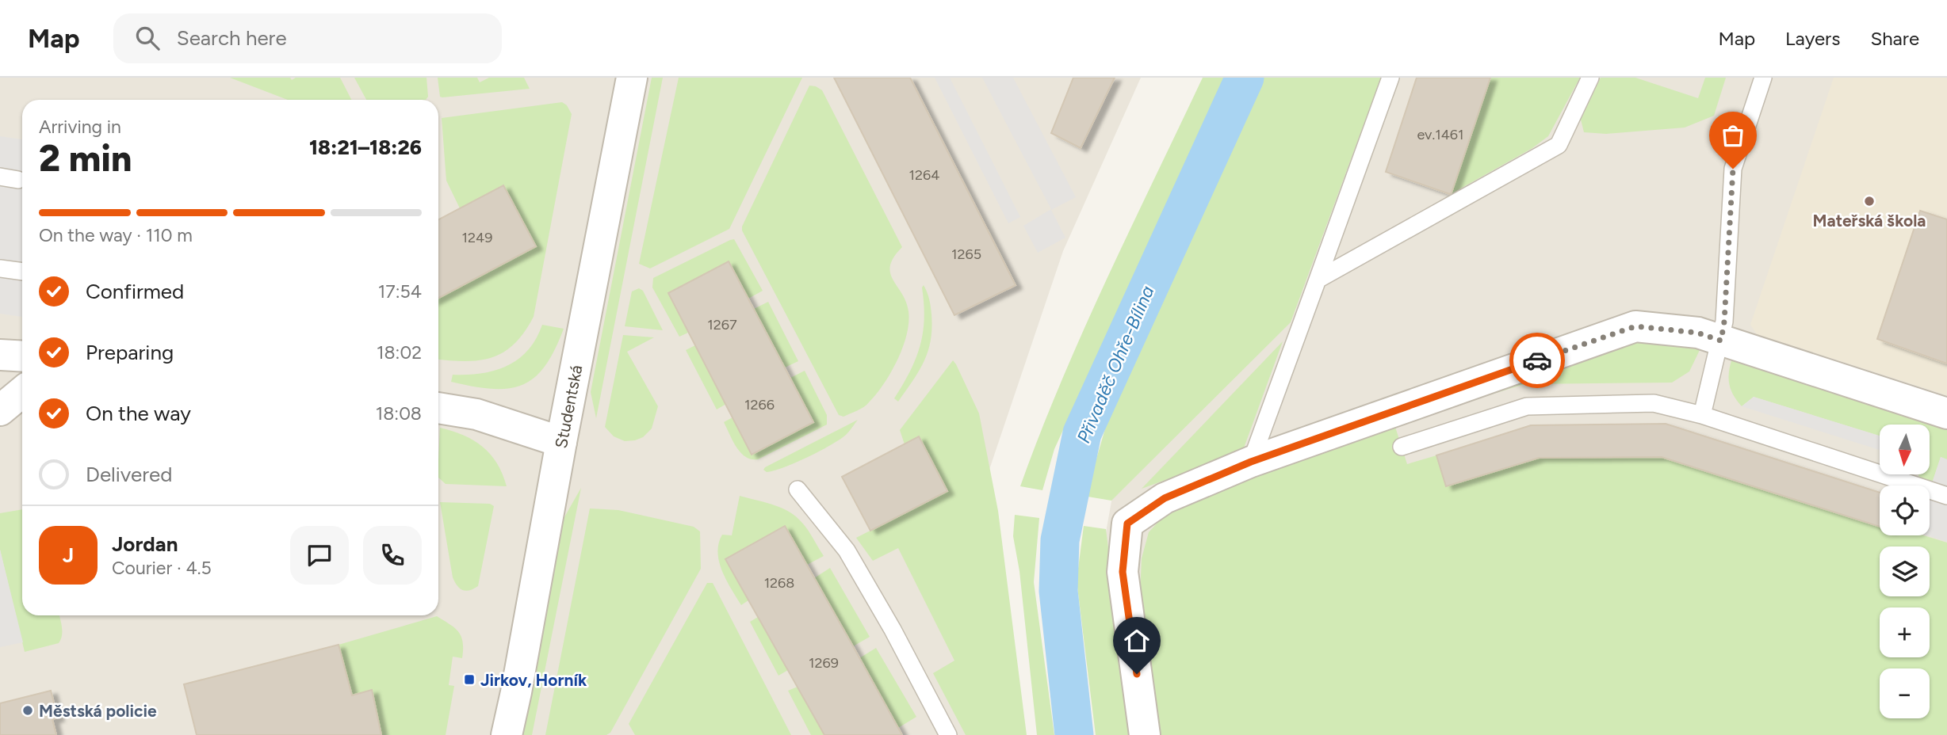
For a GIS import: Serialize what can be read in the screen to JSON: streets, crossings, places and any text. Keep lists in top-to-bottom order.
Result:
{
  "streets": {
    "street": ["Studentská"]
  },
  "water": ["Přivaděč Ohře-Bílina"],
  "places": {
    "other": ["Mateřská škola", "Městská policie"],
    "transit": ["Jirkov, Horník"]
  },
  "house_numbers": [
    "ev.1461",
    "1264",
    "1249",
    "1265",
    "1267",
    "1266",
    "1268",
    "1269"
  ],
  "north": "bottom",
  "page": {
    "header": "Map",
    "search": "Search here",
    "nav": ["Map", "Layers", "Share"],
    "heading": ["2 min", "Arriving in", "18:21–18:26"],
    "panel": ["Jordan", "Courier · 4.5"],
    "bar": "On the way · 110 m",
    "list": [
      ["Confirmed", "17:54"],
      ["Preparing", "18:02"],
      ["On the way", "18:08"],
      "Delivered"
    ],
    "map_buttons": ["+", "−"],
    "round": "J"
  }
}
